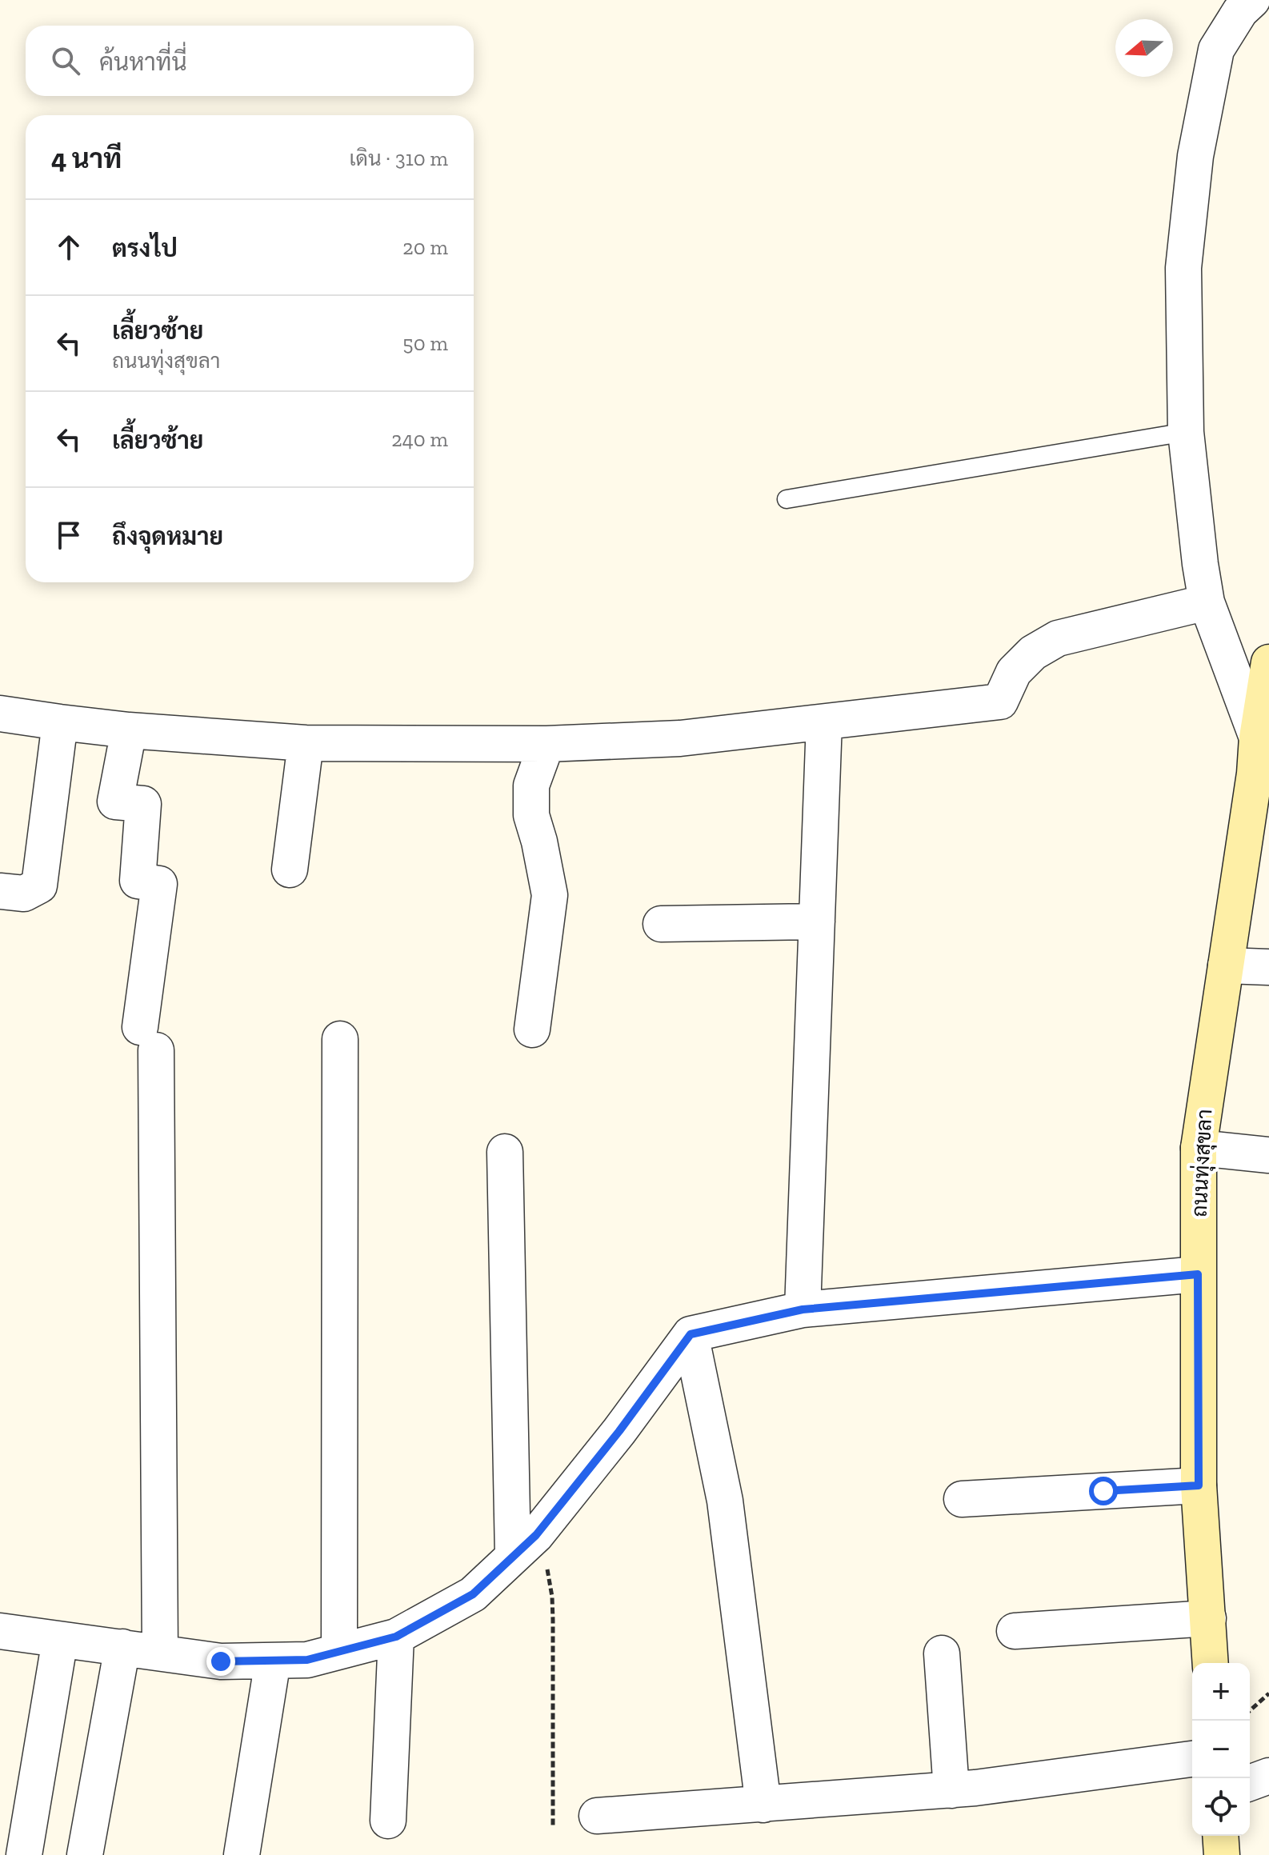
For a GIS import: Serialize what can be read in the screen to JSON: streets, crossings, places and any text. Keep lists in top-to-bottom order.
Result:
{
  "streets": {
    "street": ["ถนนทุ่งสุขลา"]
  },
  "north": "left",
  "page": {
    "search": "ค้นหาที่นี่",
    "heading": ["4 นาที", "เดิน · 310 m"],
    "list": [
      ["ตรงไป", "20 m"],
      ["เลี้ยวซ้าย", "ถนนทุ่งสุขลา", "50 m"],
      ["เลี้ยวซ้าย", "240 m"],
      "ถึงจุดหมาย"
    ],
    "map_buttons": ["+", "−"]
  }
}
